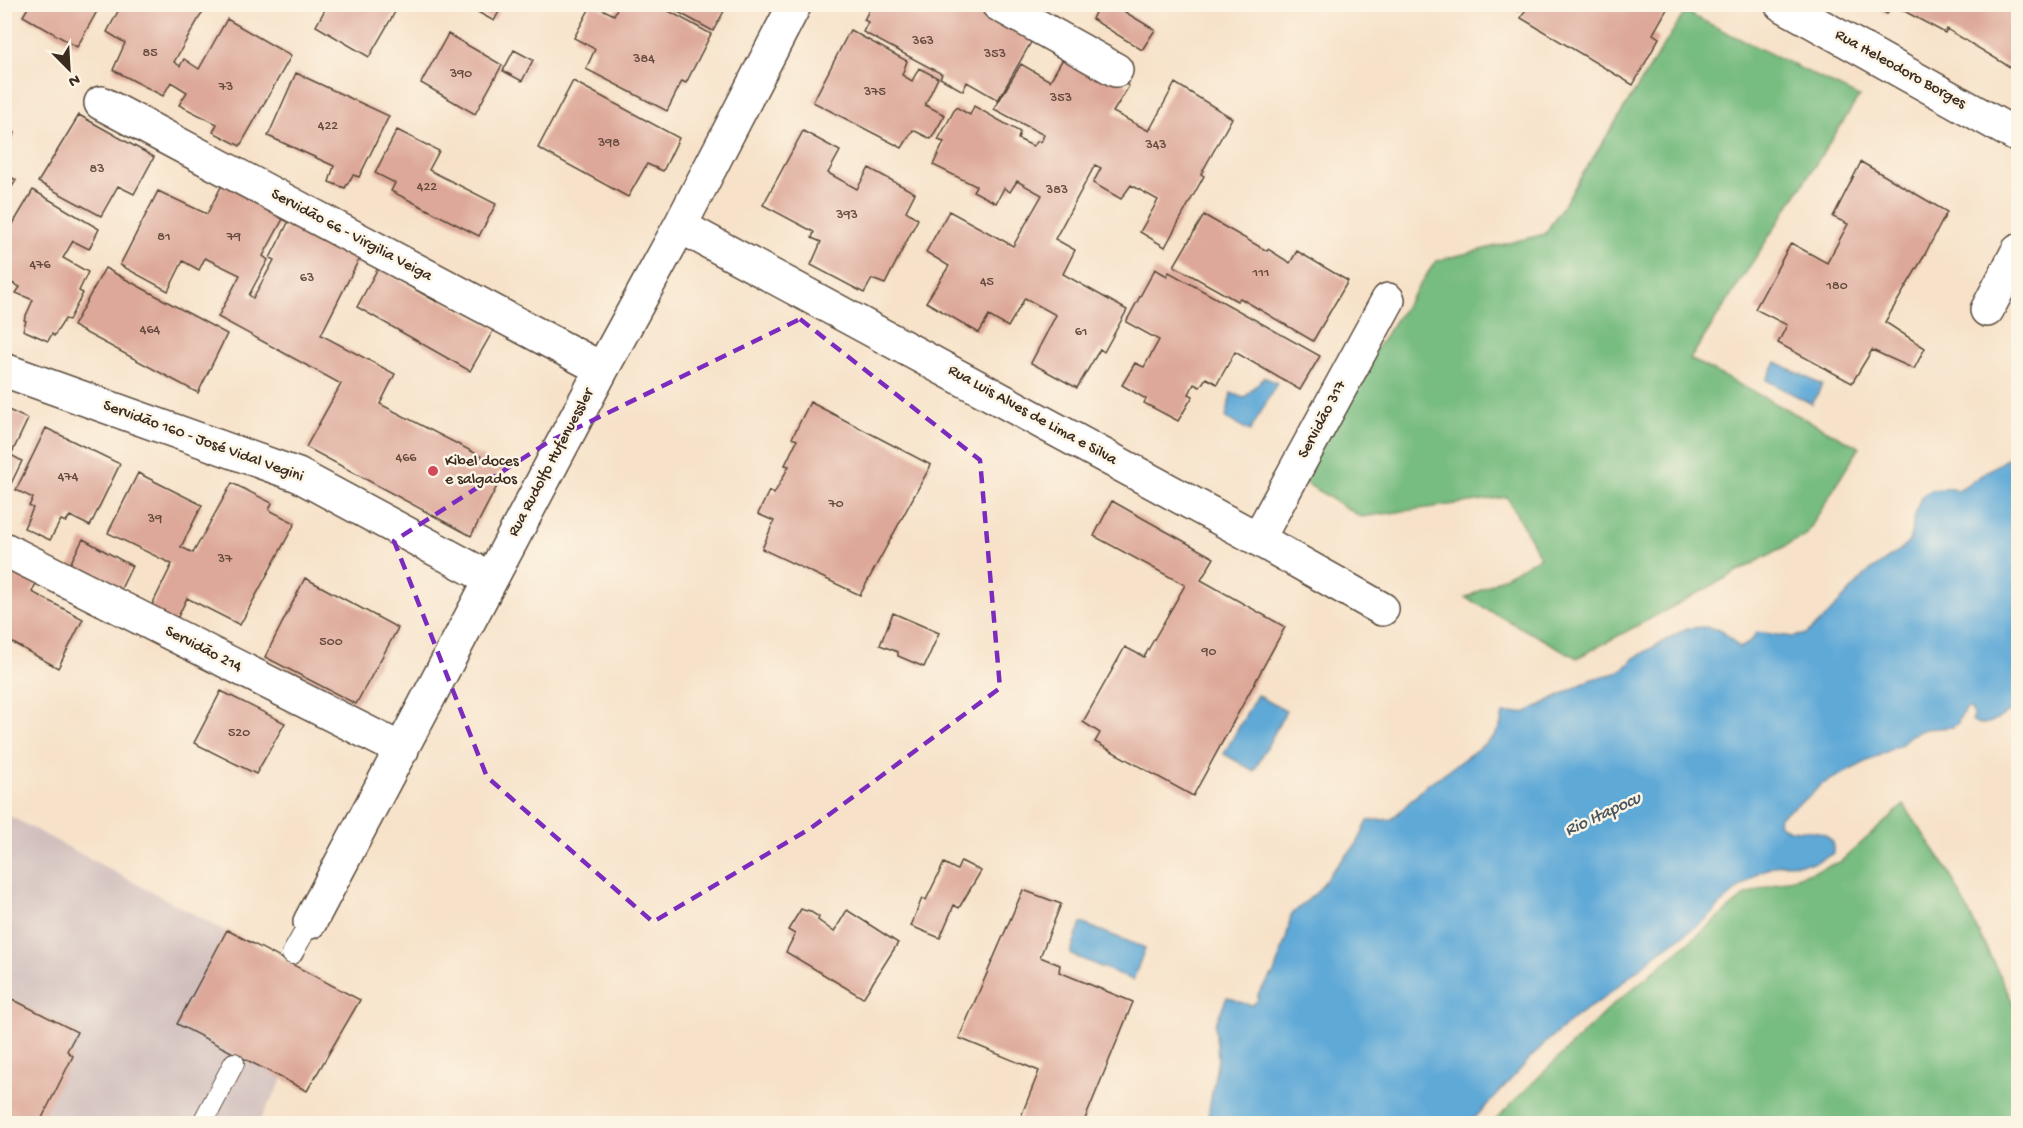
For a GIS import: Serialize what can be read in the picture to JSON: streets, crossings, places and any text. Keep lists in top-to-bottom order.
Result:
{
  "streets": {
    "street": [
      "Rua Heleodoro Borges",
      "Servidão 66 - Virgilia Veiga",
      "Rua Luis Alves de Lima e Silva",
      "Servidão 317",
      "Servidão 160 - José Vidal Vegini",
      "Rua Rudolfo Hufenuessler",
      "Servidão 214"
    ]
  },
  "crossings": [
    ["Servidão 66 - Virgilia Veiga", "Rua Rudolfo Hufenuessler"],
    ["Rua Luis Alves de Lima e Silva", "Servidão 317"],
    ["Rua Luis Alves de Lima e Silva", "Rua Rudolfo Hufenuessler"],
    ["Servidão 160 - José Vidal Vegini", "Rua Rudolfo Hufenuessler"],
    ["Rua Rudolfo Hufenuessler", "Servidão 214"]
  ],
  "water": ["Rio Itapocu"],
  "places": ["Kibel doces e salgados"],
  "house_numbers": [
    "363",
    "85",
    "353",
    "384",
    "390",
    "73",
    "375",
    "353",
    "422",
    "398",
    "343",
    "83",
    "422",
    "383",
    "393",
    "81",
    "79",
    "476",
    "111",
    "63",
    "45",
    "180",
    "464",
    "61",
    "466",
    "474",
    "70",
    "39",
    "37",
    "500",
    "90",
    "520"
  ],
  "north": "bottom right"
}
